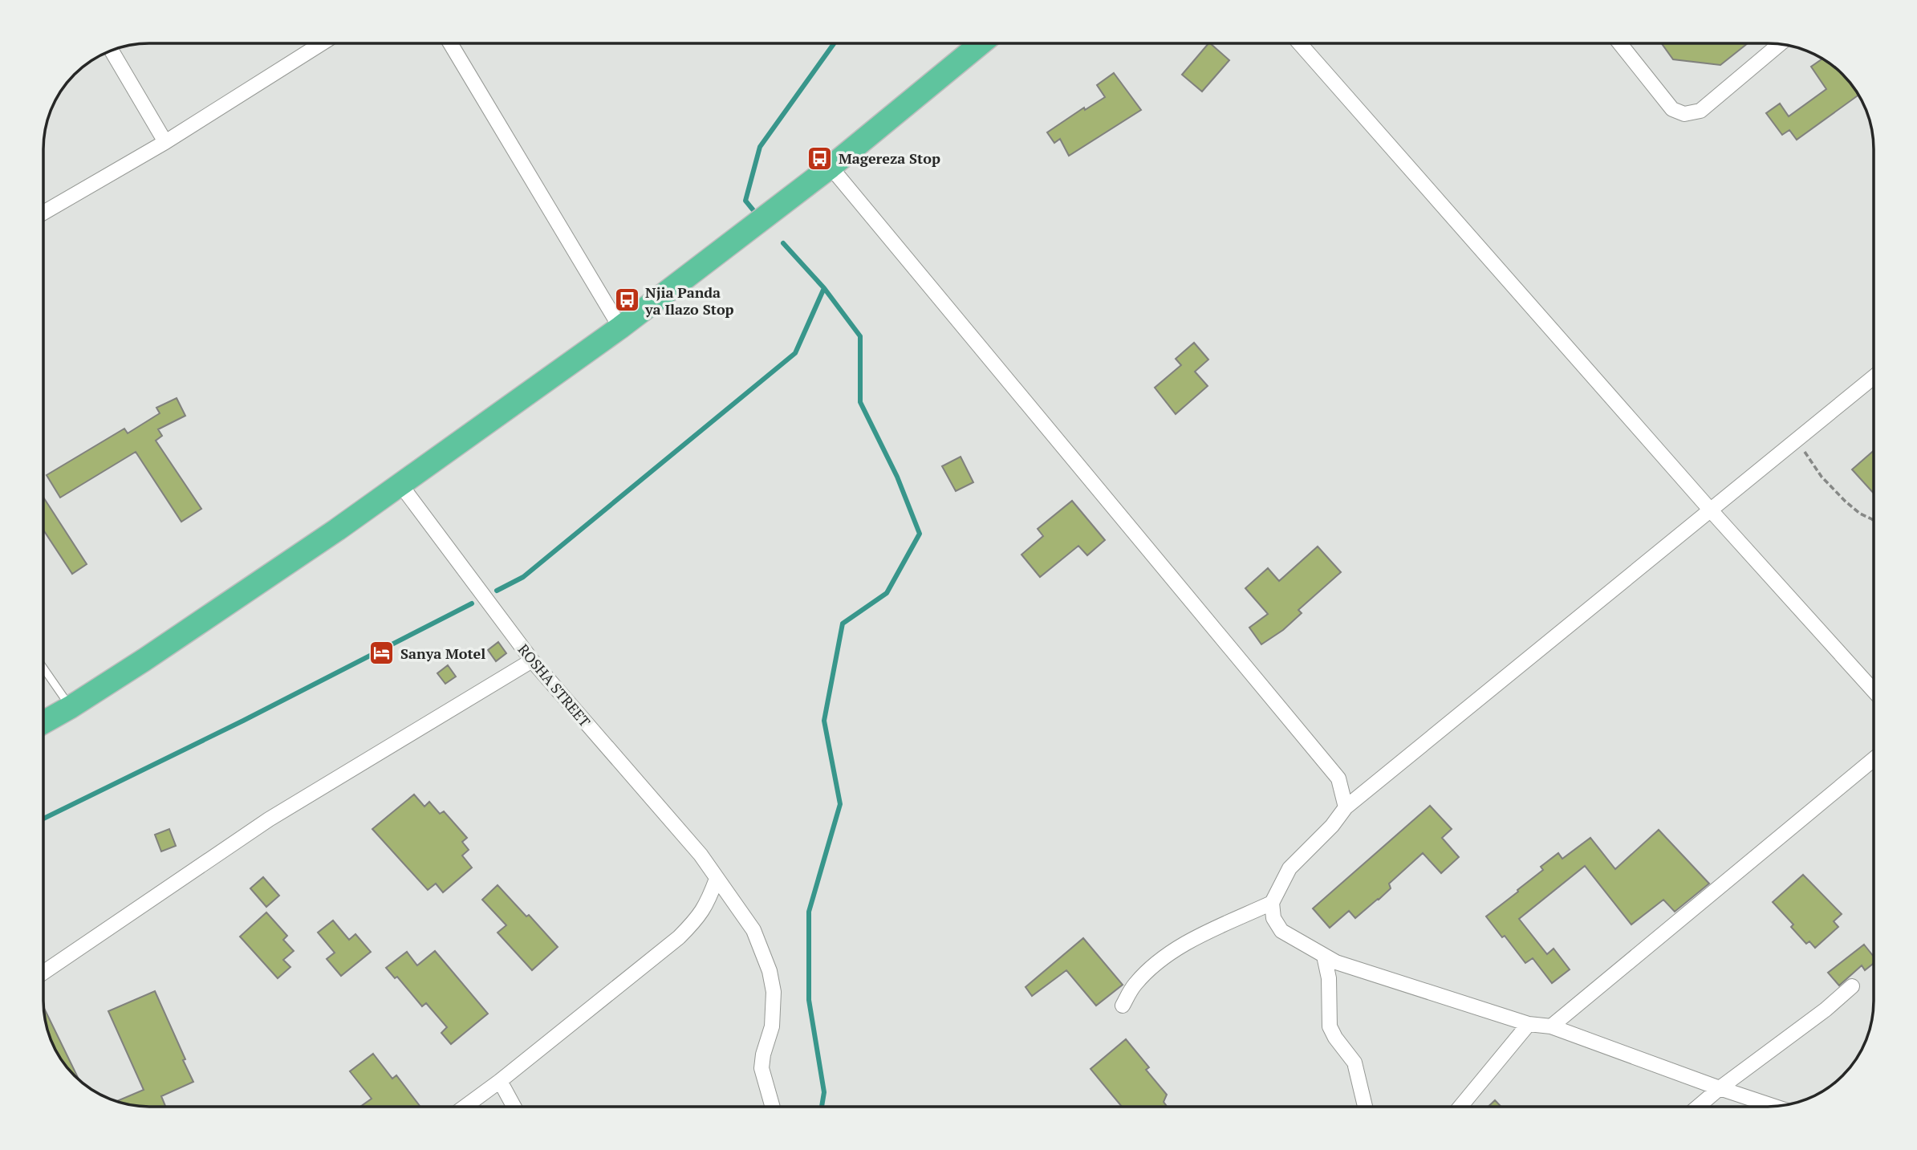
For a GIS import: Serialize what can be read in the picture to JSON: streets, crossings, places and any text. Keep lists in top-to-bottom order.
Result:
{
  "streets": {
    "street": ["ROSHA STREET"]
  },
  "places": {
    "bus stop": ["Magereza Stop", "Njia Panda ya Ilazo Stop"],
    "hotel": ["Sanya Motel"]
  }
}
